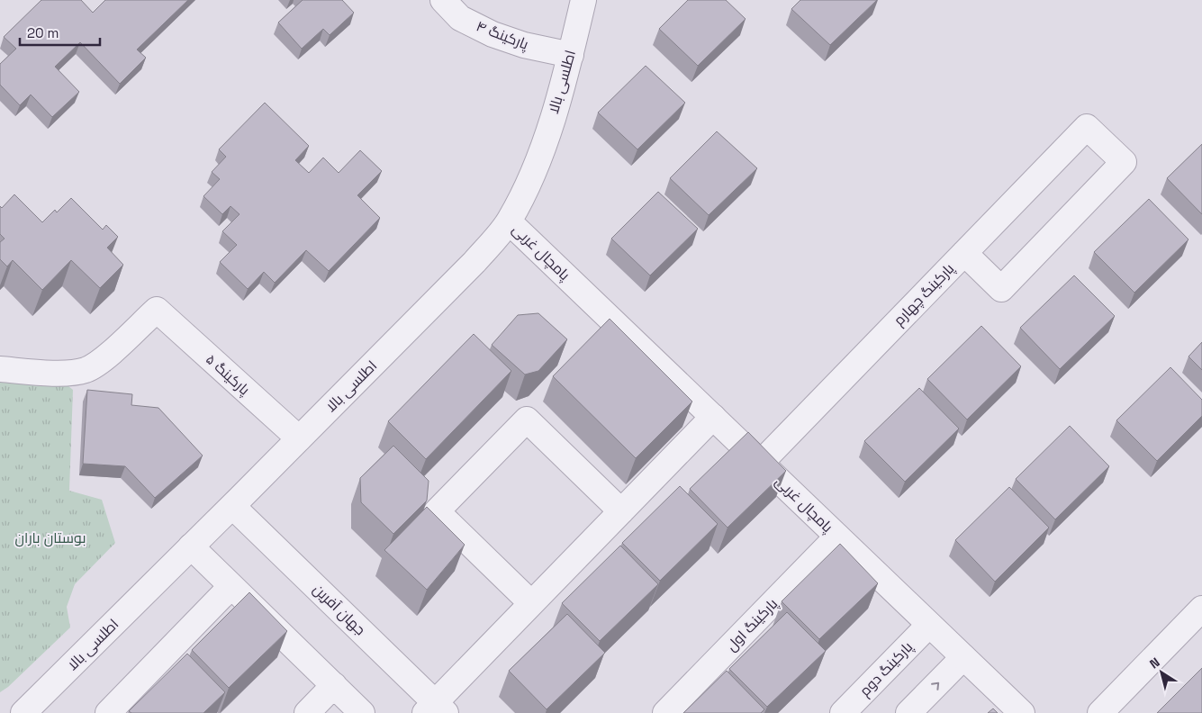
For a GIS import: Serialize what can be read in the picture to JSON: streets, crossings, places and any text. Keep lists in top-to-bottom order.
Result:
{
  "streets": {
    "street": [
      "پارکینگ ۴",
      "اطلسی بالا",
      "پامچال غربی",
      "پارکینگ چهارم",
      "پارکینگ ۵",
      "جهان آفرین",
      "پارکینگ اول",
      "پارکینگ دوم"
    ]
  },
  "crossings": [
    ["پارکینگ ۴", "اطلسی بالا"],
    ["اطلسی بالا", "پامچال غربی"],
    ["اطلسی بالا", "پارکینگ ۵"],
    ["اطلسی بالا", "جهان آفرین"],
    ["پامچال غربی", "پارکینگ چهارم"],
    ["پامچال غربی", "پارکینگ اول"],
    ["پامچال غربی", "پارکینگ دوم"]
  ],
  "parks": ["بوستان باران"],
  "scale_bar": "20 m",
  "north": "top left"
}
